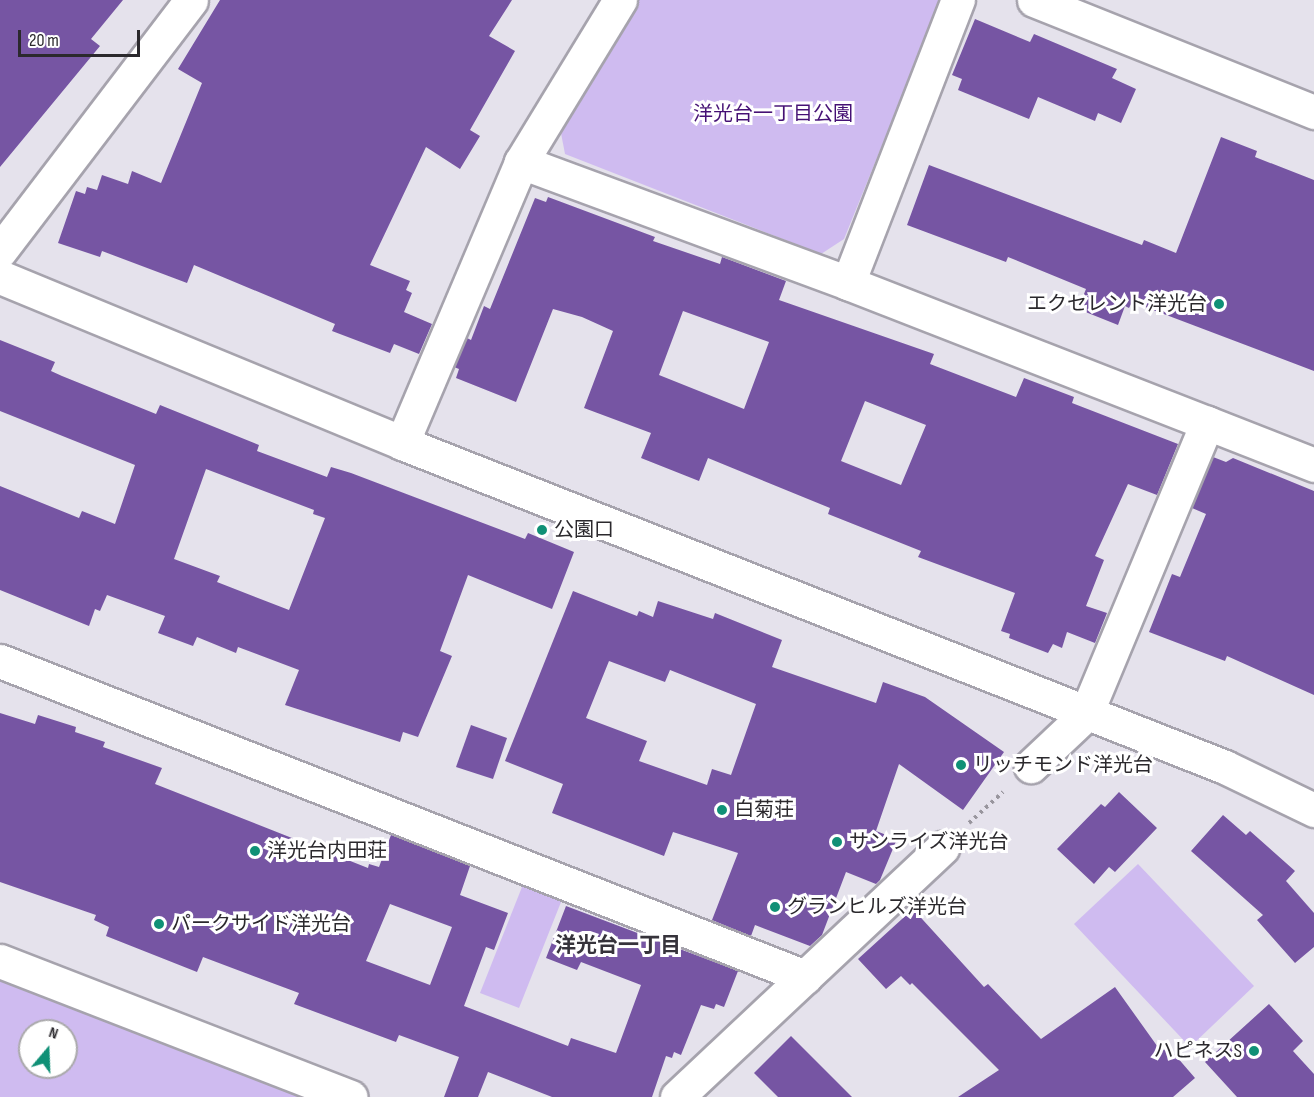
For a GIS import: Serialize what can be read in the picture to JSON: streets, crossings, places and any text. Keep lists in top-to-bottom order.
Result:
{
  "districts": ["洋光台一丁目"],
  "parks": ["洋光台一丁目公園"],
  "places": [
    "エクセレント洋光台",
    "公園口",
    "リッチモンド洋光台",
    "白菊荘",
    "サンライズ洋光台",
    "洋光台内田荘",
    "グランヒルズ洋光台",
    "パークサイド洋光台",
    "ハピネスS"
  ],
  "scale_bar": "20 m",
  "north": "top"
}
